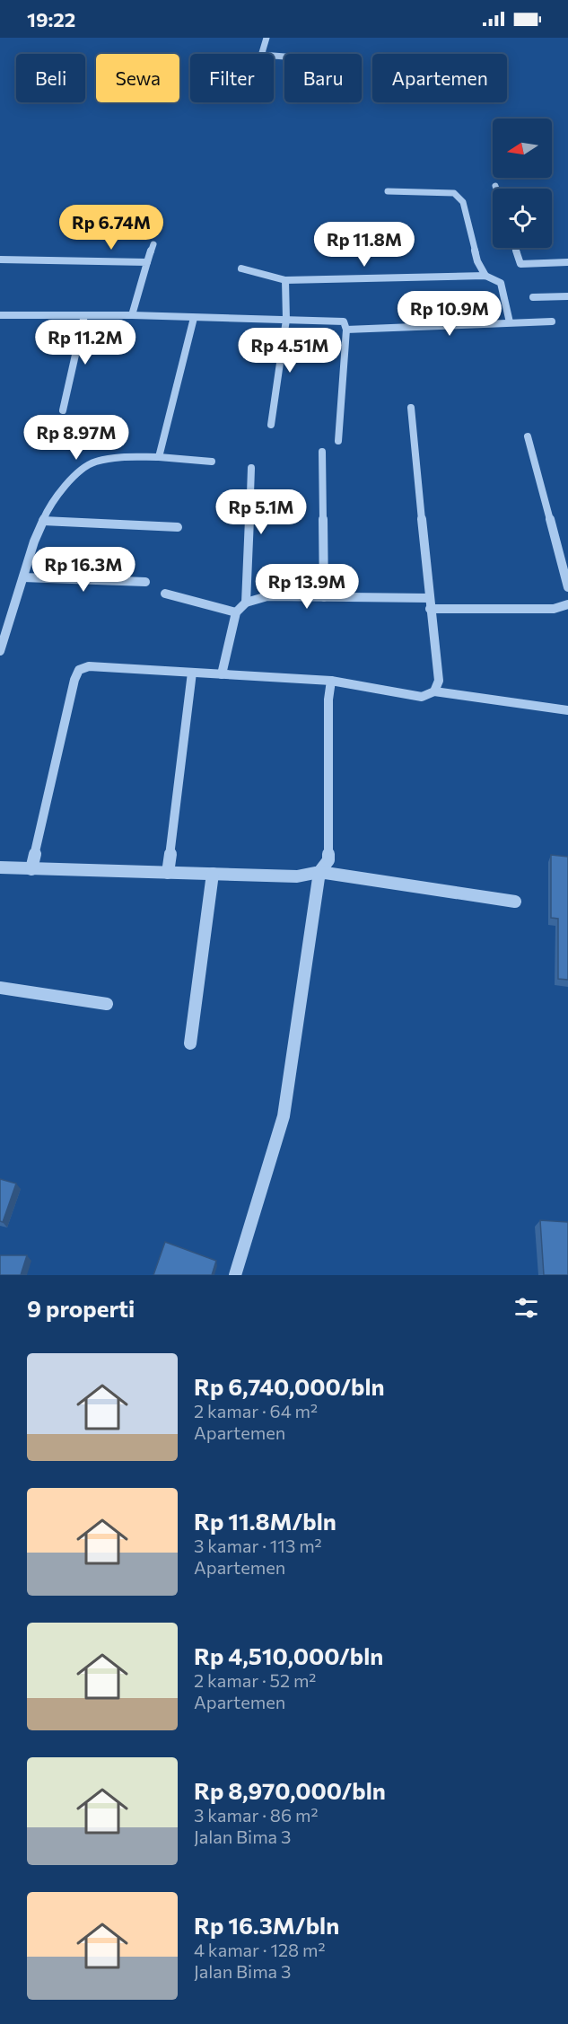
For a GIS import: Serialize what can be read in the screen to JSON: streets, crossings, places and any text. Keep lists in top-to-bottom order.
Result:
{
  "north": "left",
  "page": {
    "status": "19:22",
    "chip": [
      "Beli",
      "Sewa",
      "Filter",
      "Baru",
      "Apartemen"
    ],
    "price": [
      "Rp 6.74M",
      "Rp 11.8M",
      "Rp 10.9M",
      "Rp 11.2M",
      "Rp 4.51M",
      "Rp 8.97M",
      "Rp 5.1M",
      "Rp 16.3M",
      "Rp 13.9M"
    ],
    "heading": "9 properti",
    "list": [
      {
        "name": "Rp 6,740,000/bln",
        "note": "2 kamar · 64 m² · Apartemen"
      },
      {
        "name": "Rp 11.8M/bln",
        "note": "3 kamar · 113 m² · Apartemen"
      },
      {
        "name": "Rp 4,510,000/bln",
        "note": "2 kamar · 52 m² · Apartemen"
      },
      {
        "name": "Rp 8,970,000/bln",
        "note": "3 kamar · 86 m² · Jalan Bima 3"
      },
      {
        "name": "Rp 16.3M/bln",
        "note": "4 kamar · 128 m² · Jalan Bima 3"
      }
    ]
  }
}
